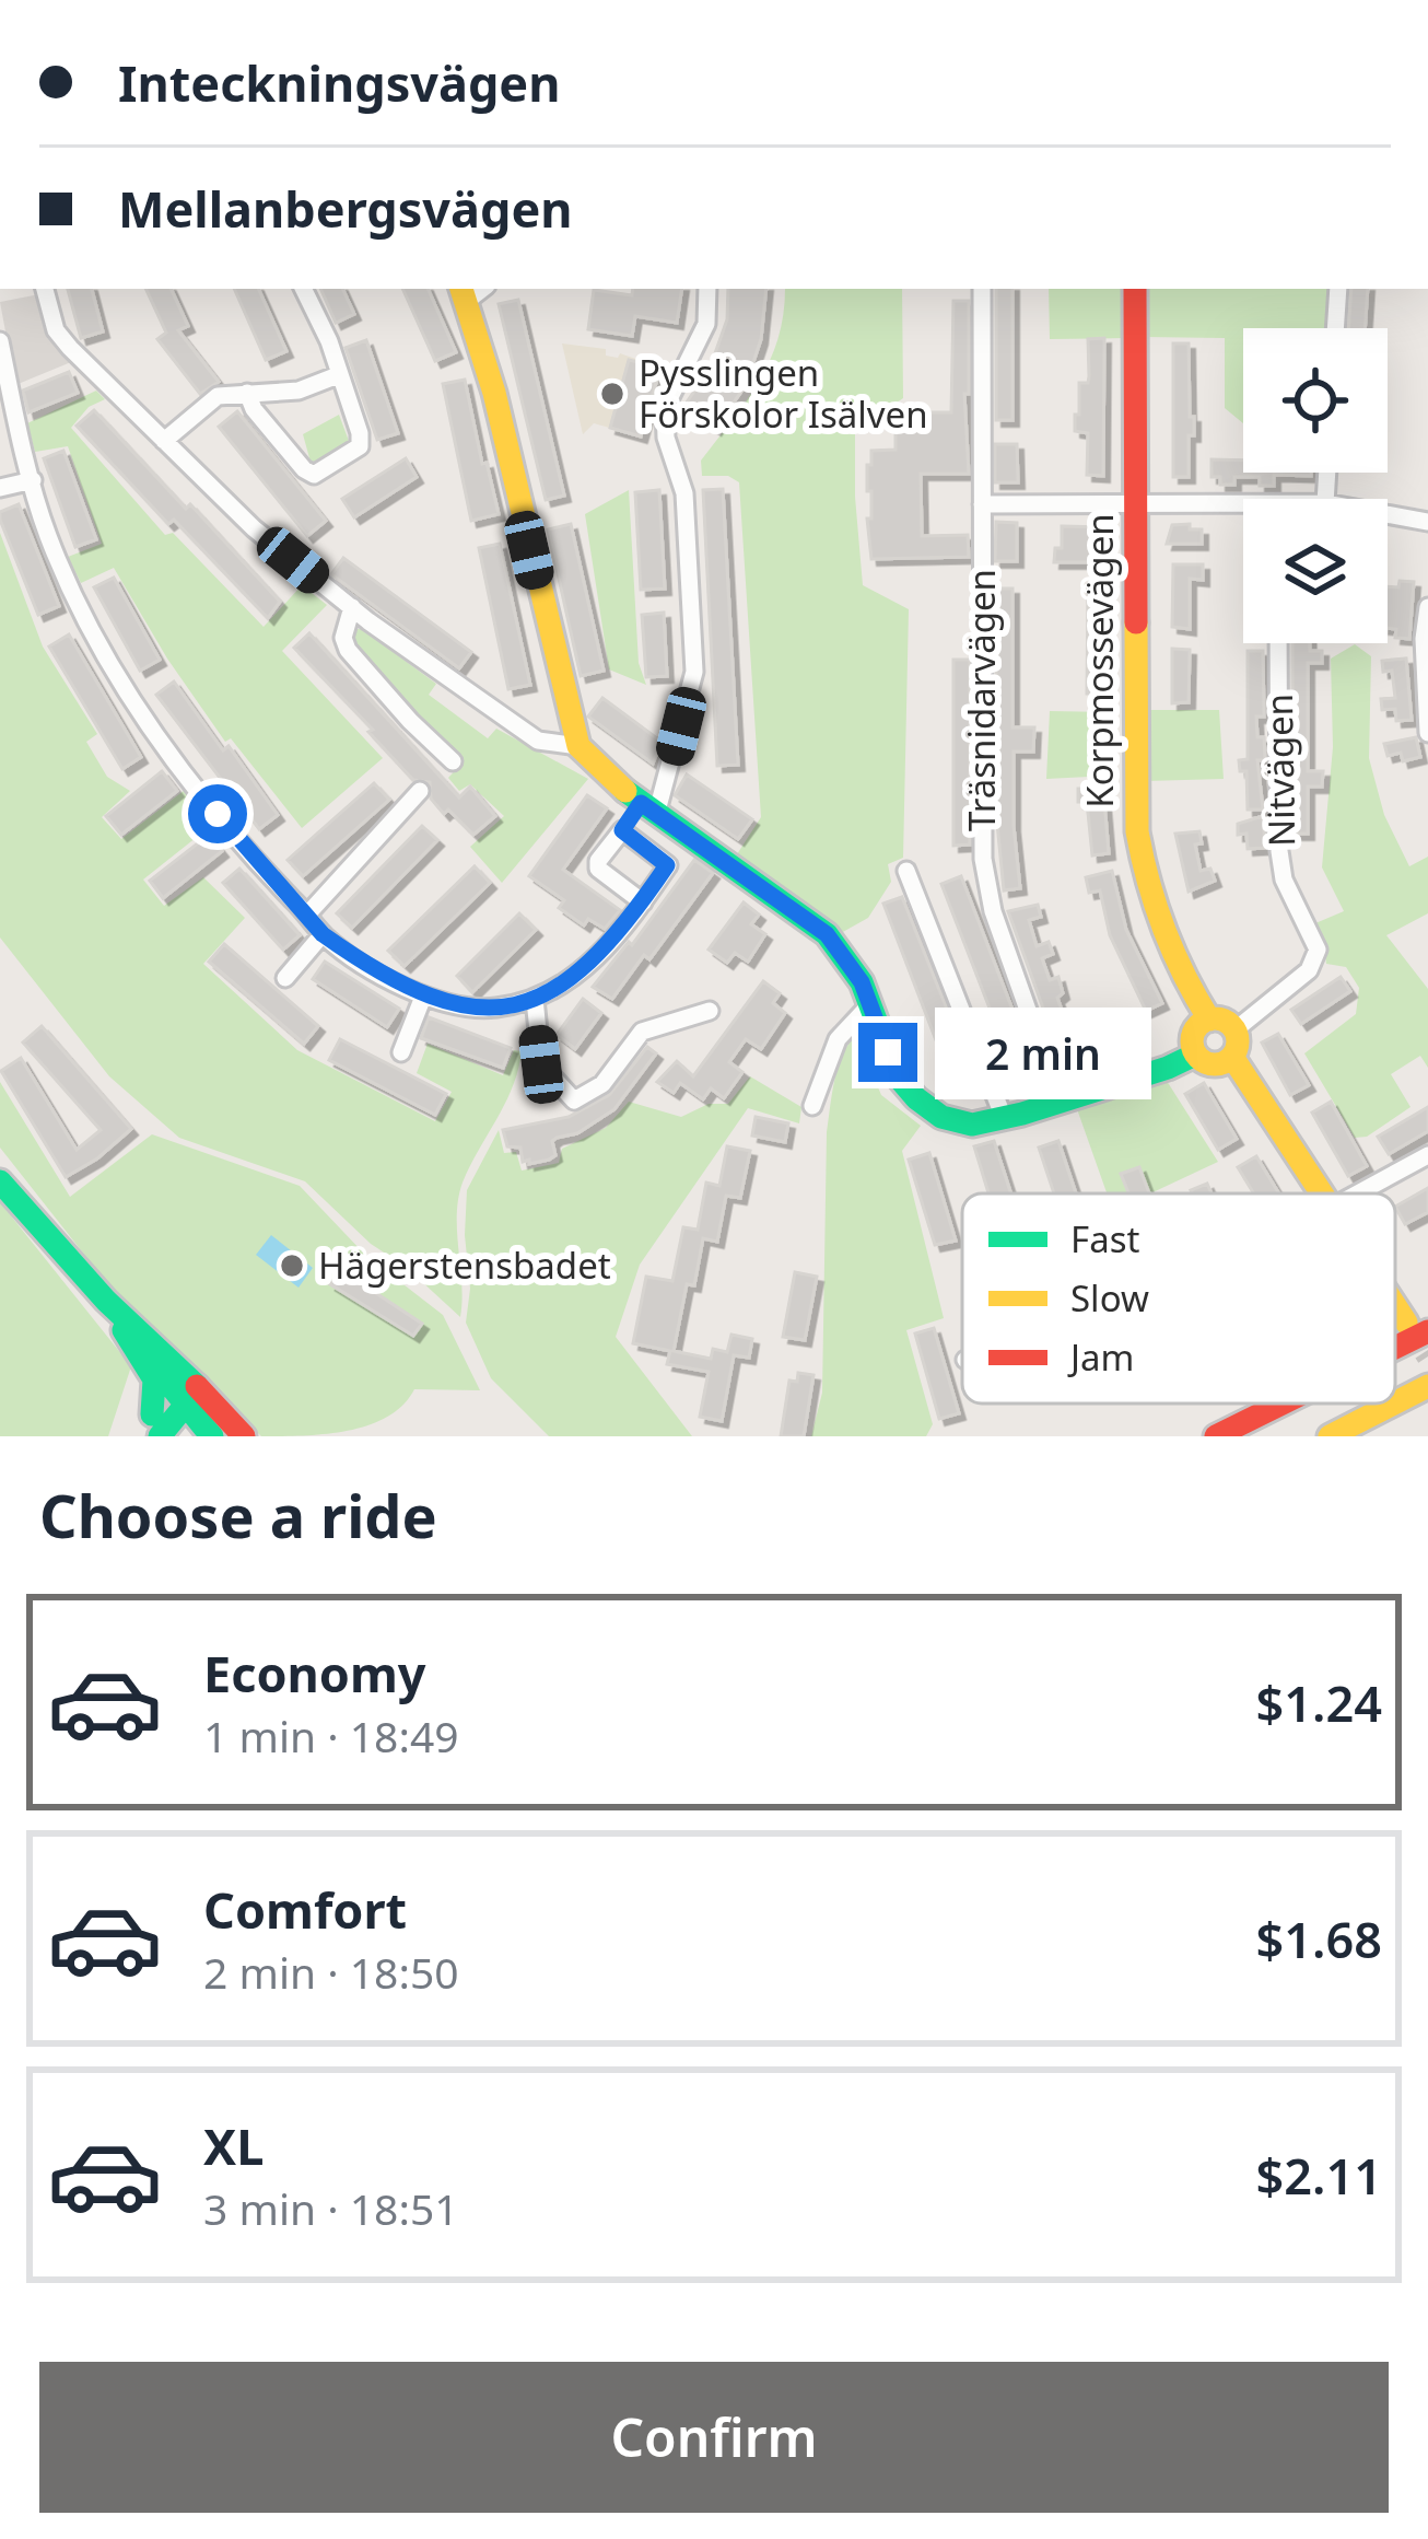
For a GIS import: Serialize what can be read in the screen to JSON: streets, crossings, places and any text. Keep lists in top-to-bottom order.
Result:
{
  "streets": {
    "main road": ["Korpmossevägen"],
    "street": ["Träsnidarvägen", "Nitvägen"]
  },
  "crossings": [
    ["Korpmossevägen", "Nitvägen"]
  ],
  "places": ["Pysslingen Förskolor Isälven", "Hägerstensbadet"],
  "legend": ["Fast", "Slow", "Jam"],
  "page": {
    "banner": ["Inteckningsvägen", "Mellanbergsvägen"],
    "bubble": "2 min",
    "heading": "Choose a ride",
    "list": [
      {
        "name": "Economy",
        "note": "1 min · 18:49",
        "value": "$1.24"
      },
      {
        "name": "Comfort",
        "note": "2 min · 18:50",
        "value": "$1.68"
      },
      {
        "name": "XL",
        "note": "3 min · 18:51",
        "value": "$2.11"
      }
    ],
    "buttons": "Confirm"
  }
}
